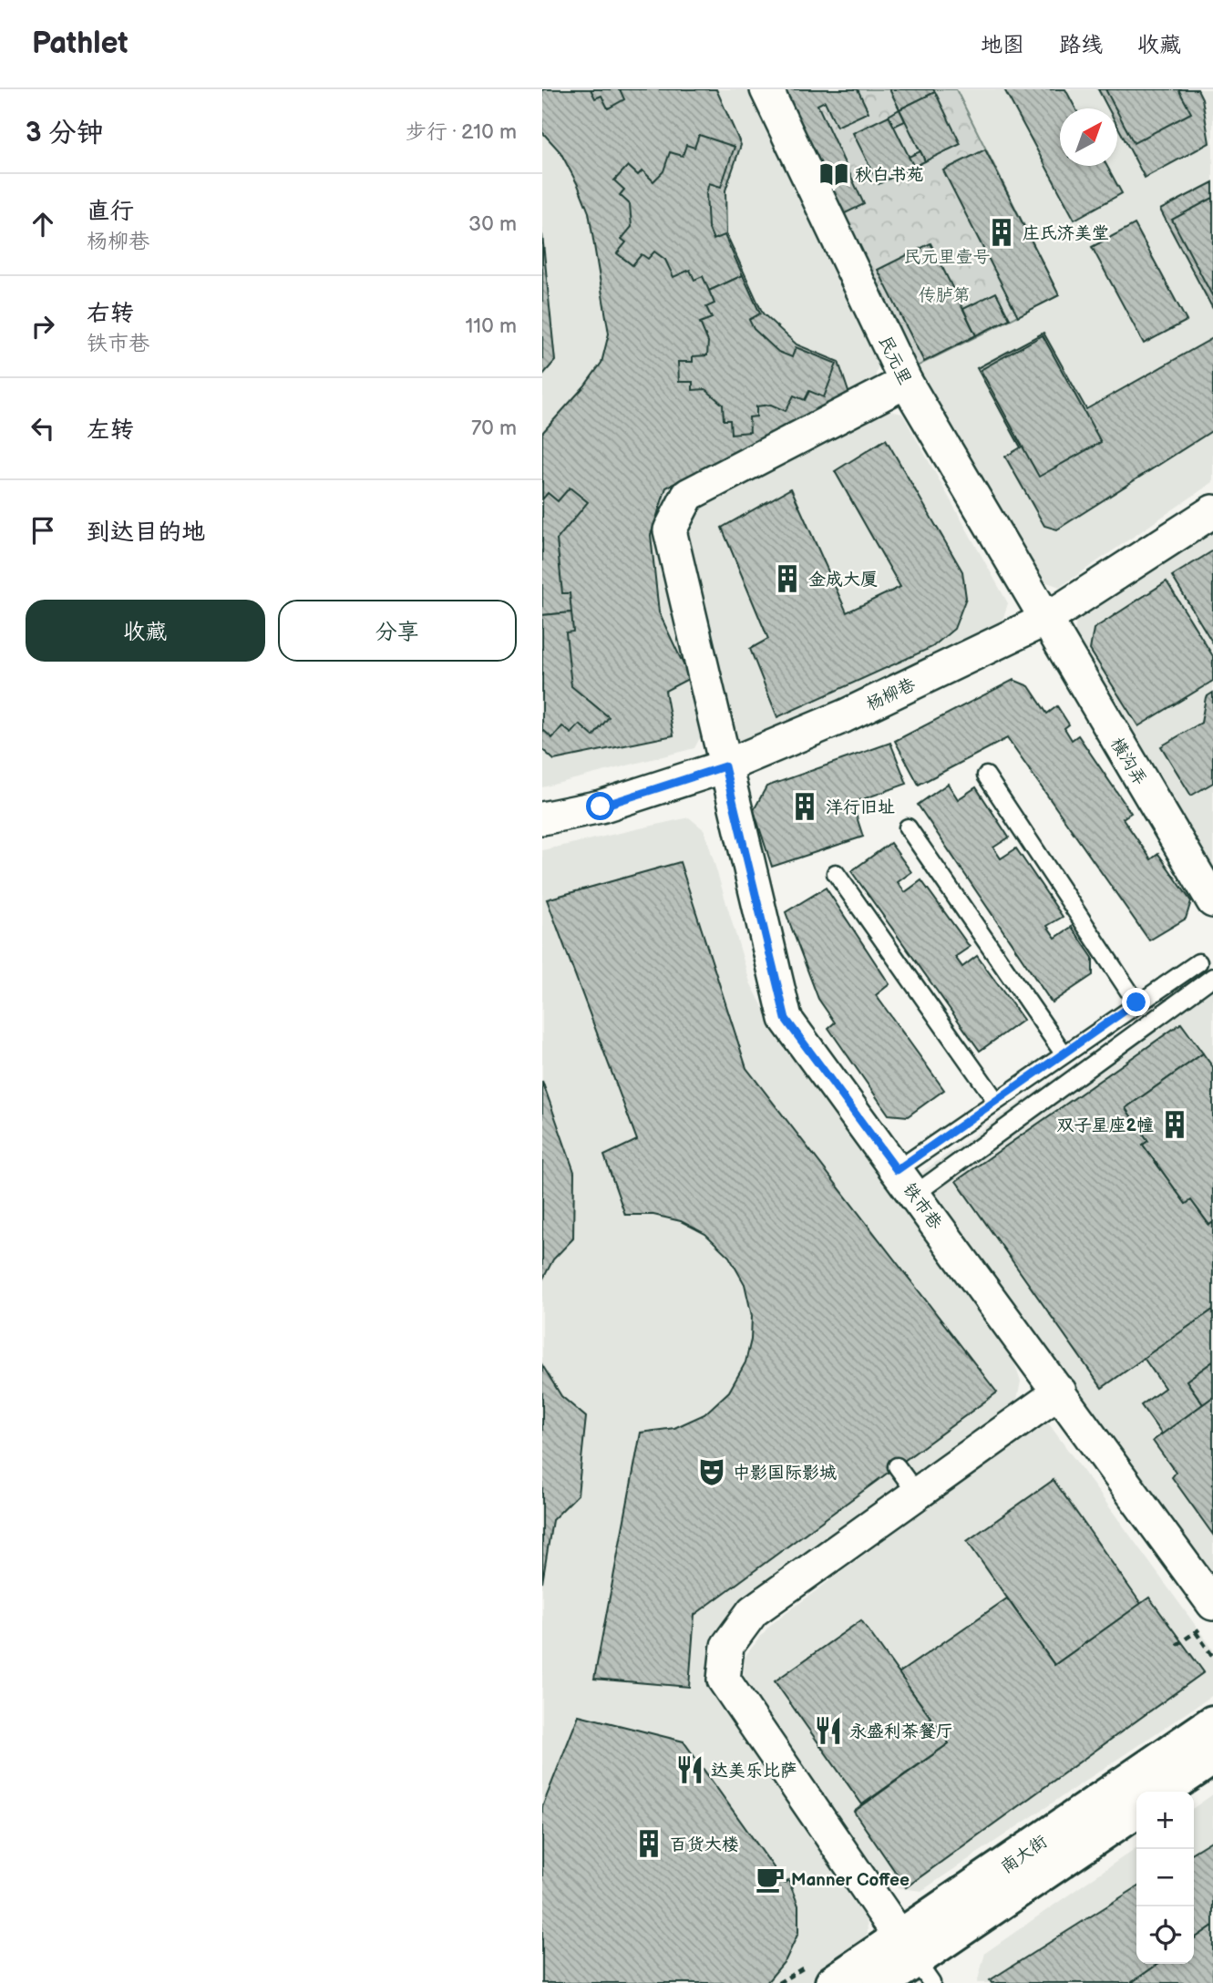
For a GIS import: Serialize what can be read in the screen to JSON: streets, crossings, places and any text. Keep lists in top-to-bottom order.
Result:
{
  "streets": {
    "main road": ["南大街"],
    "street": [
      "民元里",
      "杨柳巷",
      "横沟弄",
      "铁市巷"
    ]
  },
  "crossings": [
    ["民元里", "杨柳巷"],
    ["民元里", "横沟弄"],
    ["民元里", "铁市巷"],
    ["杨柳巷", "横沟弄"],
    ["杨柳巷", "铁市巷"]
  ],
  "parks": ["民元里壹号", "传胪第"],
  "places": {
    "library": ["秋白书苑"],
    "building": [
      "庄氏济美堂",
      "金成大厦",
      "洋行旧址",
      "双子星座2幢",
      "百货大楼"
    ],
    "theatre": ["中影国际影城"],
    "restaurant": ["永盛利茶餐厅", "达美乐比萨"],
    "cafe": ["Manner Coffee"]
  },
  "north": "top right",
  "page": {
    "header": "Pathlet",
    "nav": ["地图", "路线", "收藏"],
    "heading": ["3 分钟", "步行 · 210 m"],
    "list": [
      ["直行", "杨柳巷", "30 m"],
      ["右转", "铁市巷", "110 m"],
      ["左转", "70 m"],
      "到达目的地"
    ],
    "buttons": ["收藏", "分享"],
    "map_buttons": ["+", "−"]
  }
}
